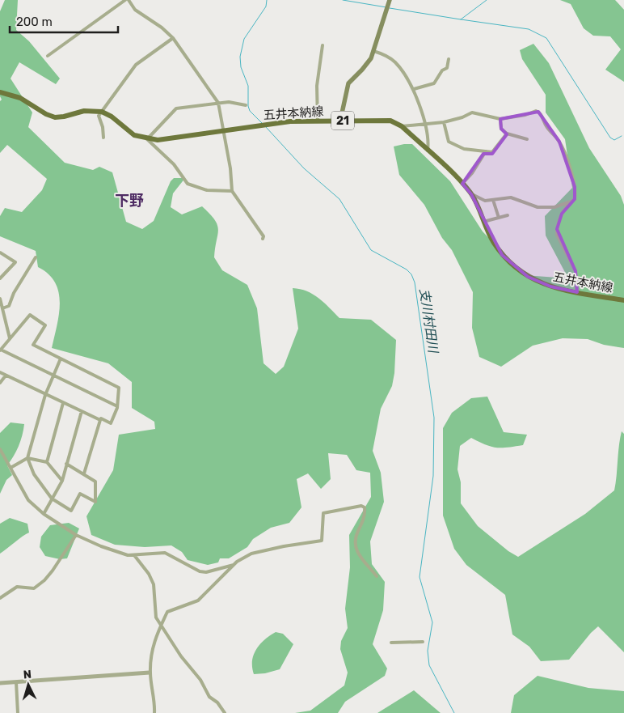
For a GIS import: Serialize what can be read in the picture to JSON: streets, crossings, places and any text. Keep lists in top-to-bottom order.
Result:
{
  "streets": {
    "main road": ["五井本納線", "21"]
  },
  "districts": ["下野"],
  "water": ["支川村田川"],
  "scale_bar": "200 m",
  "north": "top"
}
